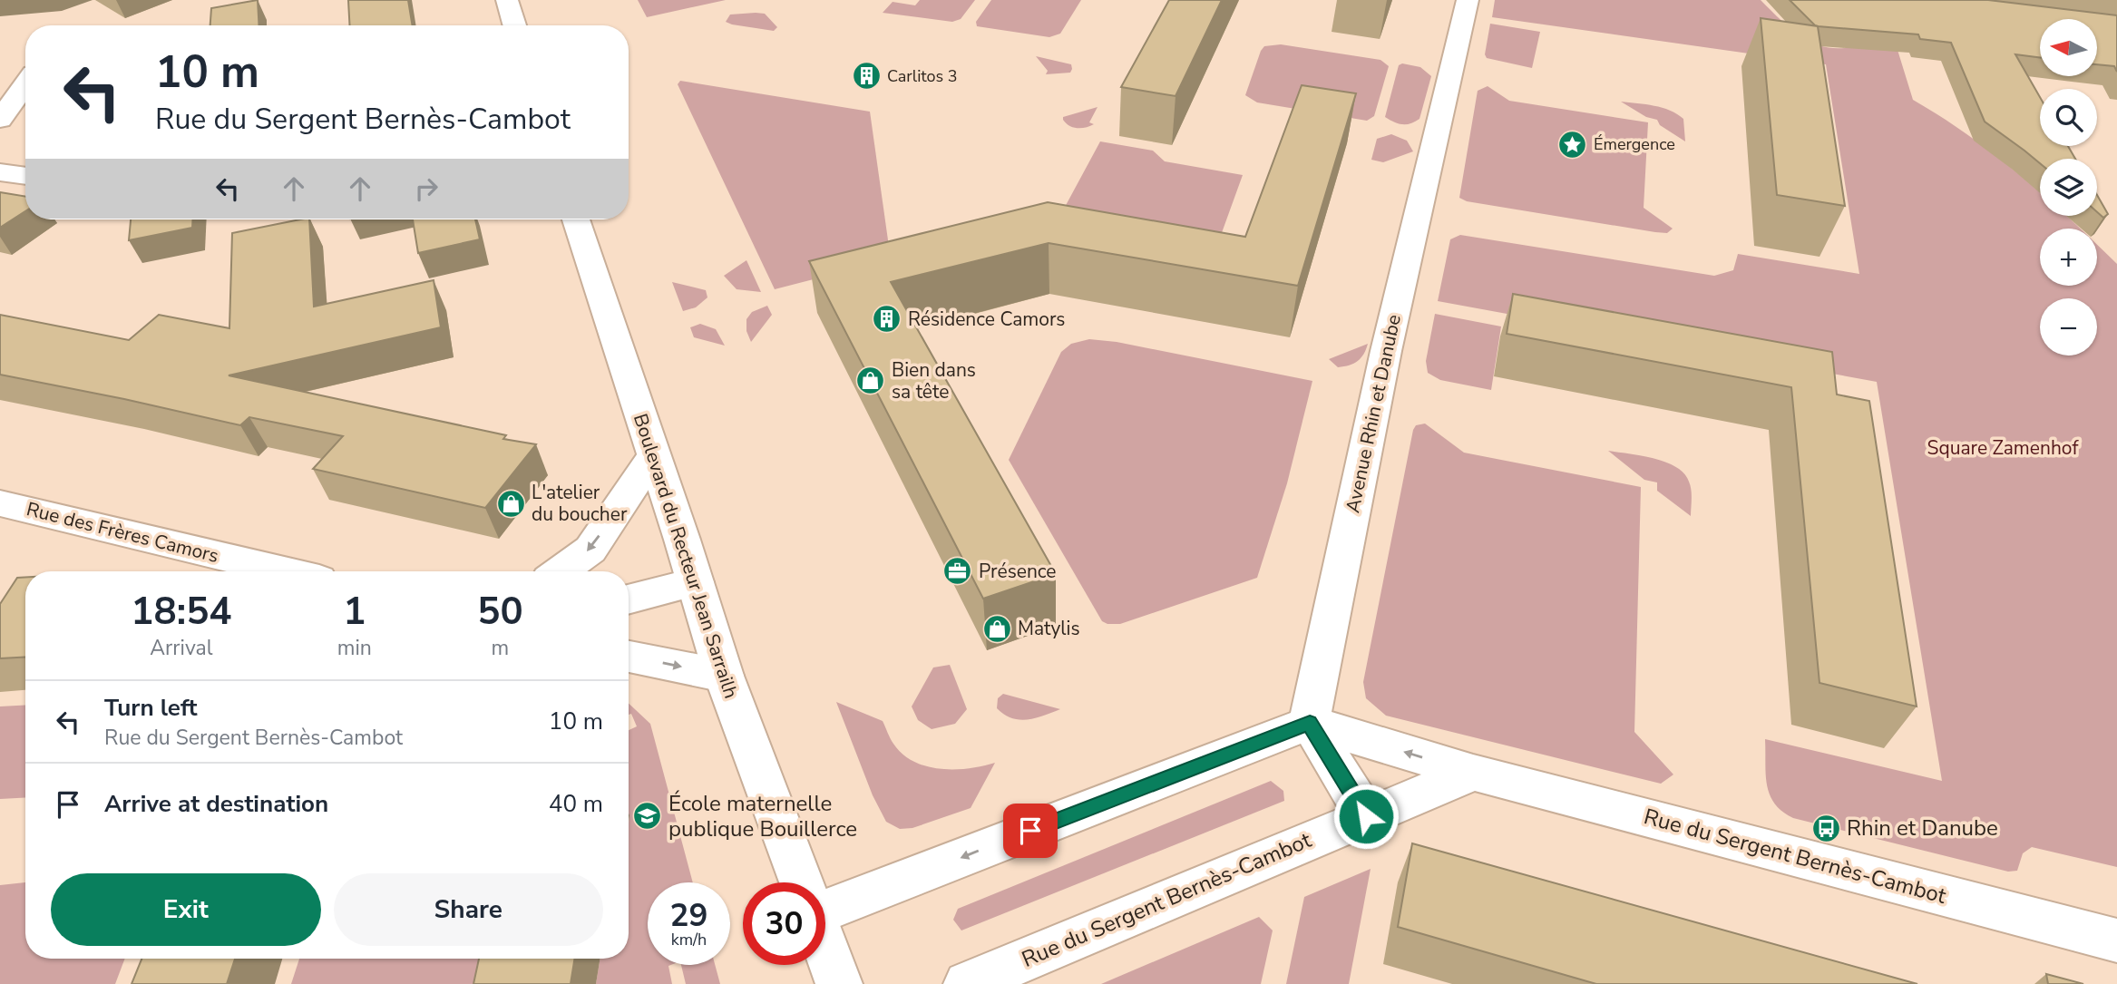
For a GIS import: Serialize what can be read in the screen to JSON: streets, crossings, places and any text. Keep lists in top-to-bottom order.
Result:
{
  "streets": {
    "street": [
      "Avenue Rhin et Danube",
      "Rue des Frères Camors",
      "Boulevard du Recteur Jean Sarrailh",
      "Rue du Sergent Bernès-Cambot"
    ]
  },
  "crossings": [
    ["Avenue Rhin et Danube", "Rue du Sergent Bernès-Cambot"]
  ],
  "parks": ["Square Zamenhof"],
  "places": {
    "building": ["Carlitos 3", "Résidence Camors"],
    "place": ["Émergence"],
    "shop": ["Bien dans sa tête", "L'atelier du boucher", "Matylis"],
    "office": ["Présence"],
    "school or university": ["École maternelle publique Bouillerce"],
    "bus stop": ["Rhin et Danube"]
  },
  "north": "left",
  "page": {
    "map_buttons": ["+", "−"],
    "turn": ["10 m", "Rue du Sergent Bernès-Cambot"],
    "eta": [
      "18:54",
      "Arrival",
      "1",
      "min",
      "50",
      "m"
    ],
    "list": [
      {
        "name": "Turn left",
        "note": "Rue du Sergent Bernès-Cambot",
        "value": "10 m"
      },
      {
        "name": "Arrive at destination",
        "value": "40 m"
      }
    ],
    "buttons": ["Exit", "Share"],
    "speed": "29 km/h",
    "limit": "30"
  }
}
